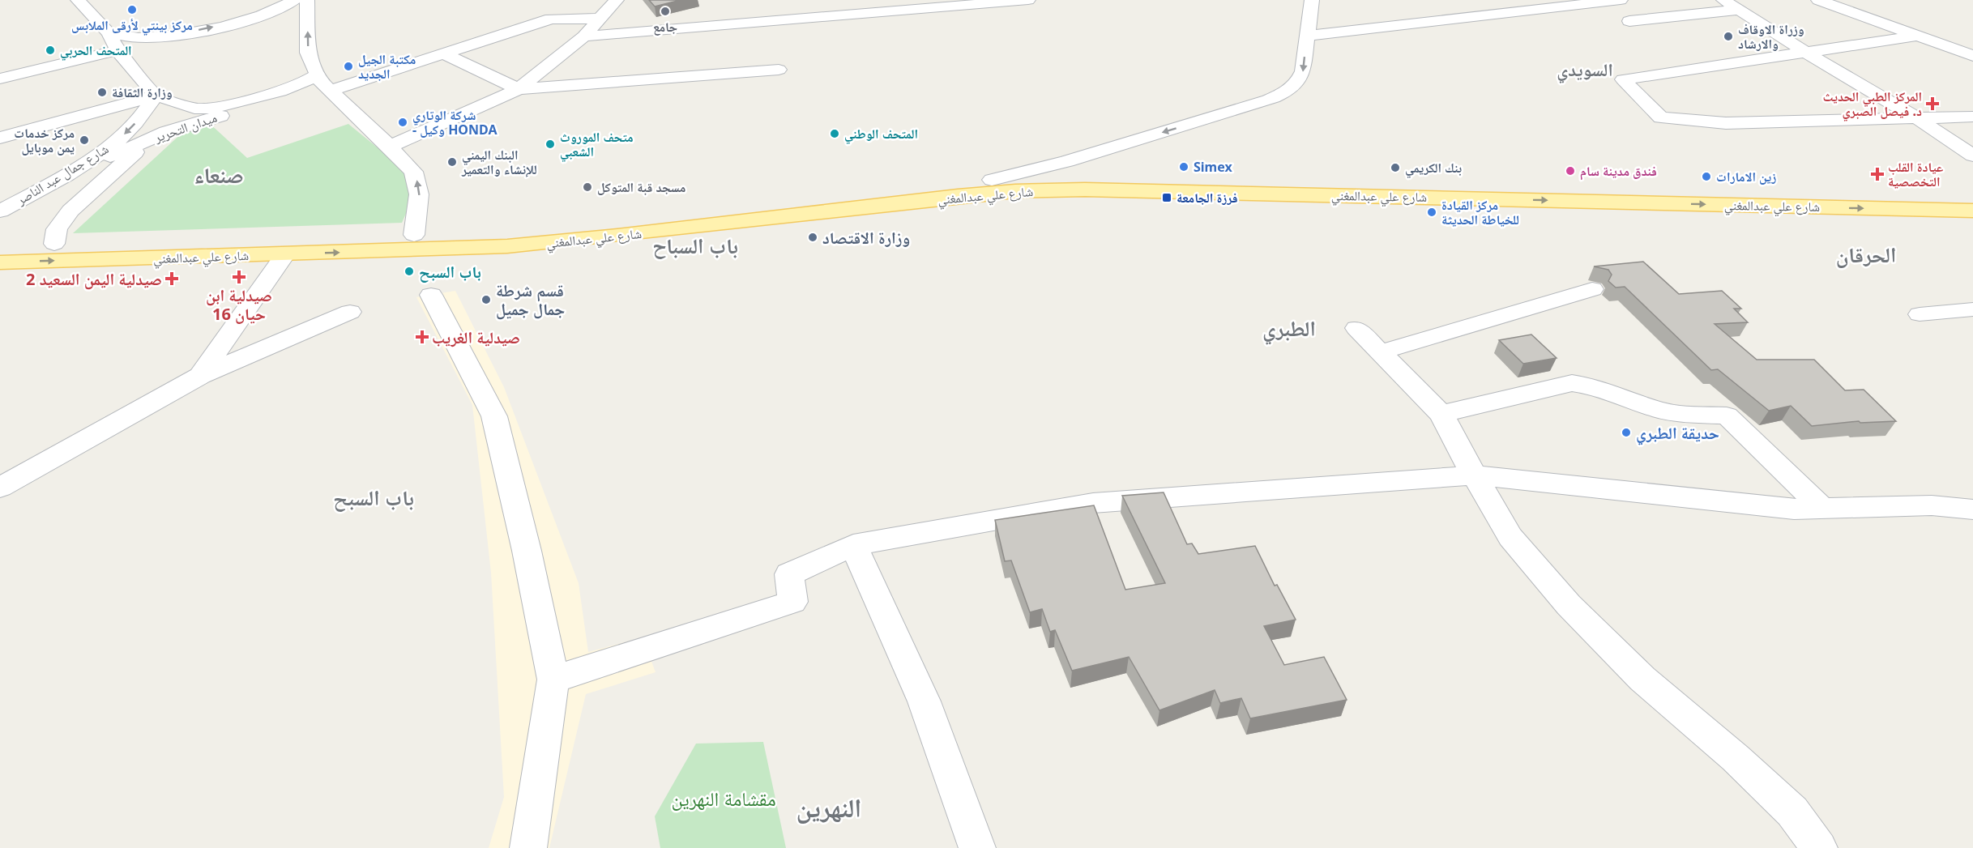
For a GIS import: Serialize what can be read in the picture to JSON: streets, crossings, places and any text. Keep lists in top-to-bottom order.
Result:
{
  "streets": {
    "main road": ["شارع علي عبدالمغني"],
    "street": ["ميدان التحرير", "شارع جمال عبد الناصر"]
  },
  "crossings": [
    ["ميدان التحرير", "شارع جمال عبد الناصر"]
  ],
  "districts": [
    "السويدي",
    "صنعاء",
    "باب السباح",
    "الحرقان",
    "الطبري",
    "باب السبح",
    "النهرين"
  ],
  "parks": ["مقشامة النهرين"],
  "places": {
    "other": [
      "مركز بينتي لأرقى الملابس",
      "جامع",
      "وزراة الاوقاف والارشاد",
      "المتحف الحربي",
      "مكتبة الجيل الجديد",
      "وزارة الثقافة",
      "شركة الوتاري - وكيل HONDA",
      "المتحف الوطني",
      "مركز خدمات يمن موبايل",
      "متحف الموروث الشعبي",
      "البنك اليمني للإنشاء والتعمير",
      "Simex",
      "بنك الكريمي",
      "فندق مدينة سام",
      "زين الامارات",
      "مسجد قبة المتوكل",
      "مركز القيادة للخياطة الحديثة",
      "وزارة الاقتصاد",
      "باب السبح",
      "قسم شرطة جمال جميل",
      "حديقة الطبري"
    ],
    "health": [
      "المركز الطبي الحديث د. فيصل الصبري",
      "عيادة القلب التخصصية",
      "صيدلية ابن حيان 16",
      "صيدلية اليمن السعيد 2",
      "صيدلية الغريب"
    ],
    "transit": ["فرزة الجامعة"]
  }
}
